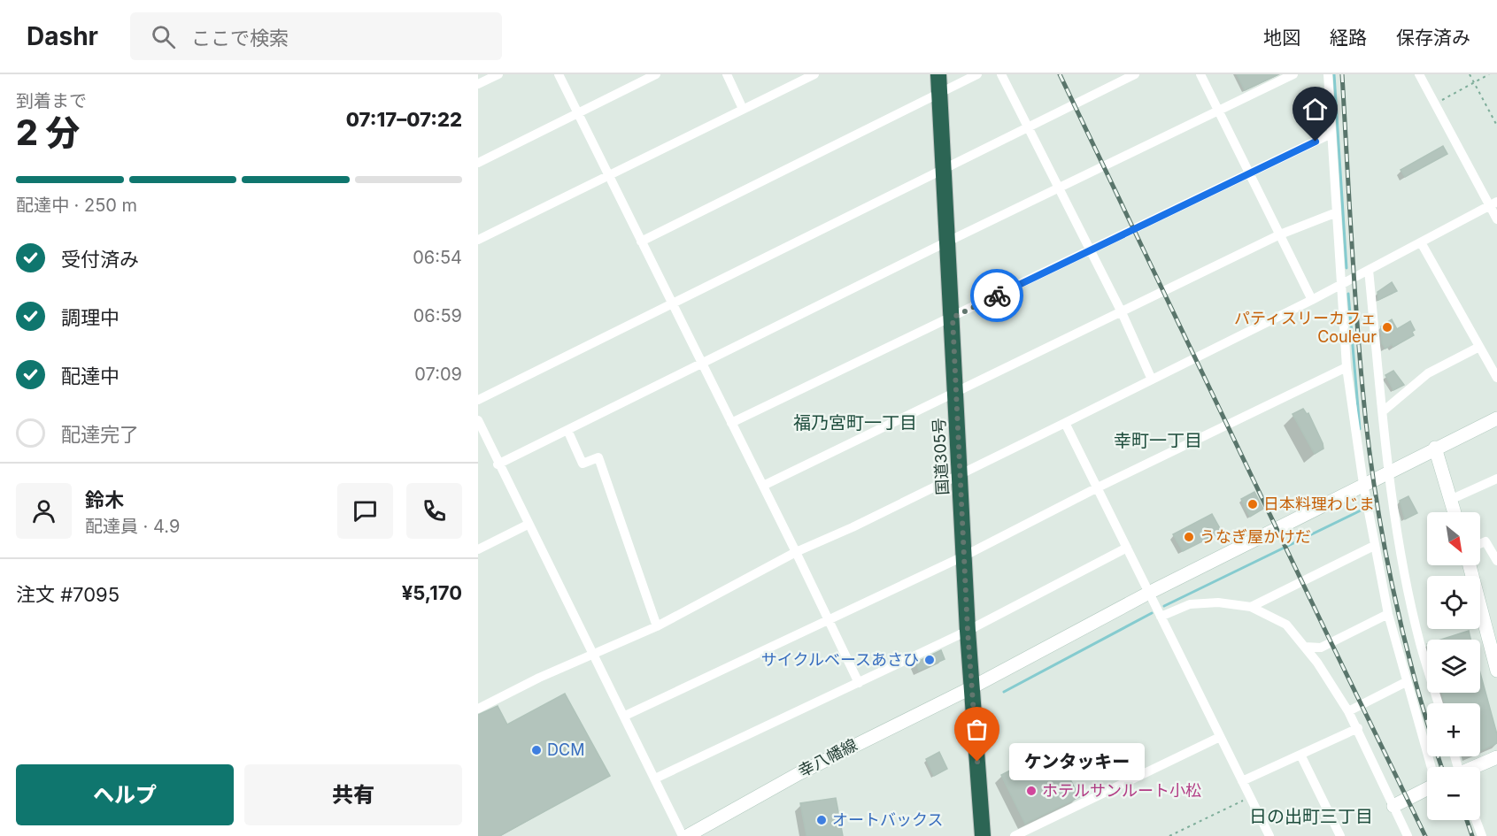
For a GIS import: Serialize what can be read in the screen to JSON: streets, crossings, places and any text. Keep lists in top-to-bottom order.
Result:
{
  "streets": {
    "highway": ["国道305号"],
    "street": ["幸八幡線"]
  },
  "crossings": [
    ["国道305号", "幸八幡線"]
  ],
  "districts": ["福乃宮町一丁目", "幸町一丁目", "日の出町三丁目"],
  "places": [
    "パティスリーカフェ Couleur",
    "日本料理わじま",
    "うなぎ屋かけだ",
    "サイクルベースあさひ",
    "DCM",
    "ケンタッキー",
    "ホテルサンルート小松",
    "オートバックス"
  ],
  "north": "bottom right",
  "page": {
    "header": "Dashr",
    "search": "ここで検索",
    "nav": ["地図", "経路", "保存済み"],
    "heading": ["2 分", "到着まで", "07:17–07:22"],
    "panel": [
      "鈴木",
      "配達員 · 4.9",
      "注文 #7095",
      "¥5,170"
    ],
    "bar": "配達中 · 250 m",
    "list": [
      ["受付済み", "06:54"],
      ["調理中", "06:59"],
      ["配達中", "07:09"],
      "配達完了"
    ],
    "map_buttons": ["+", "−"],
    "bubble": "ケンタッキー",
    "buttons": ["ヘルプ", "共有"]
  }
}
